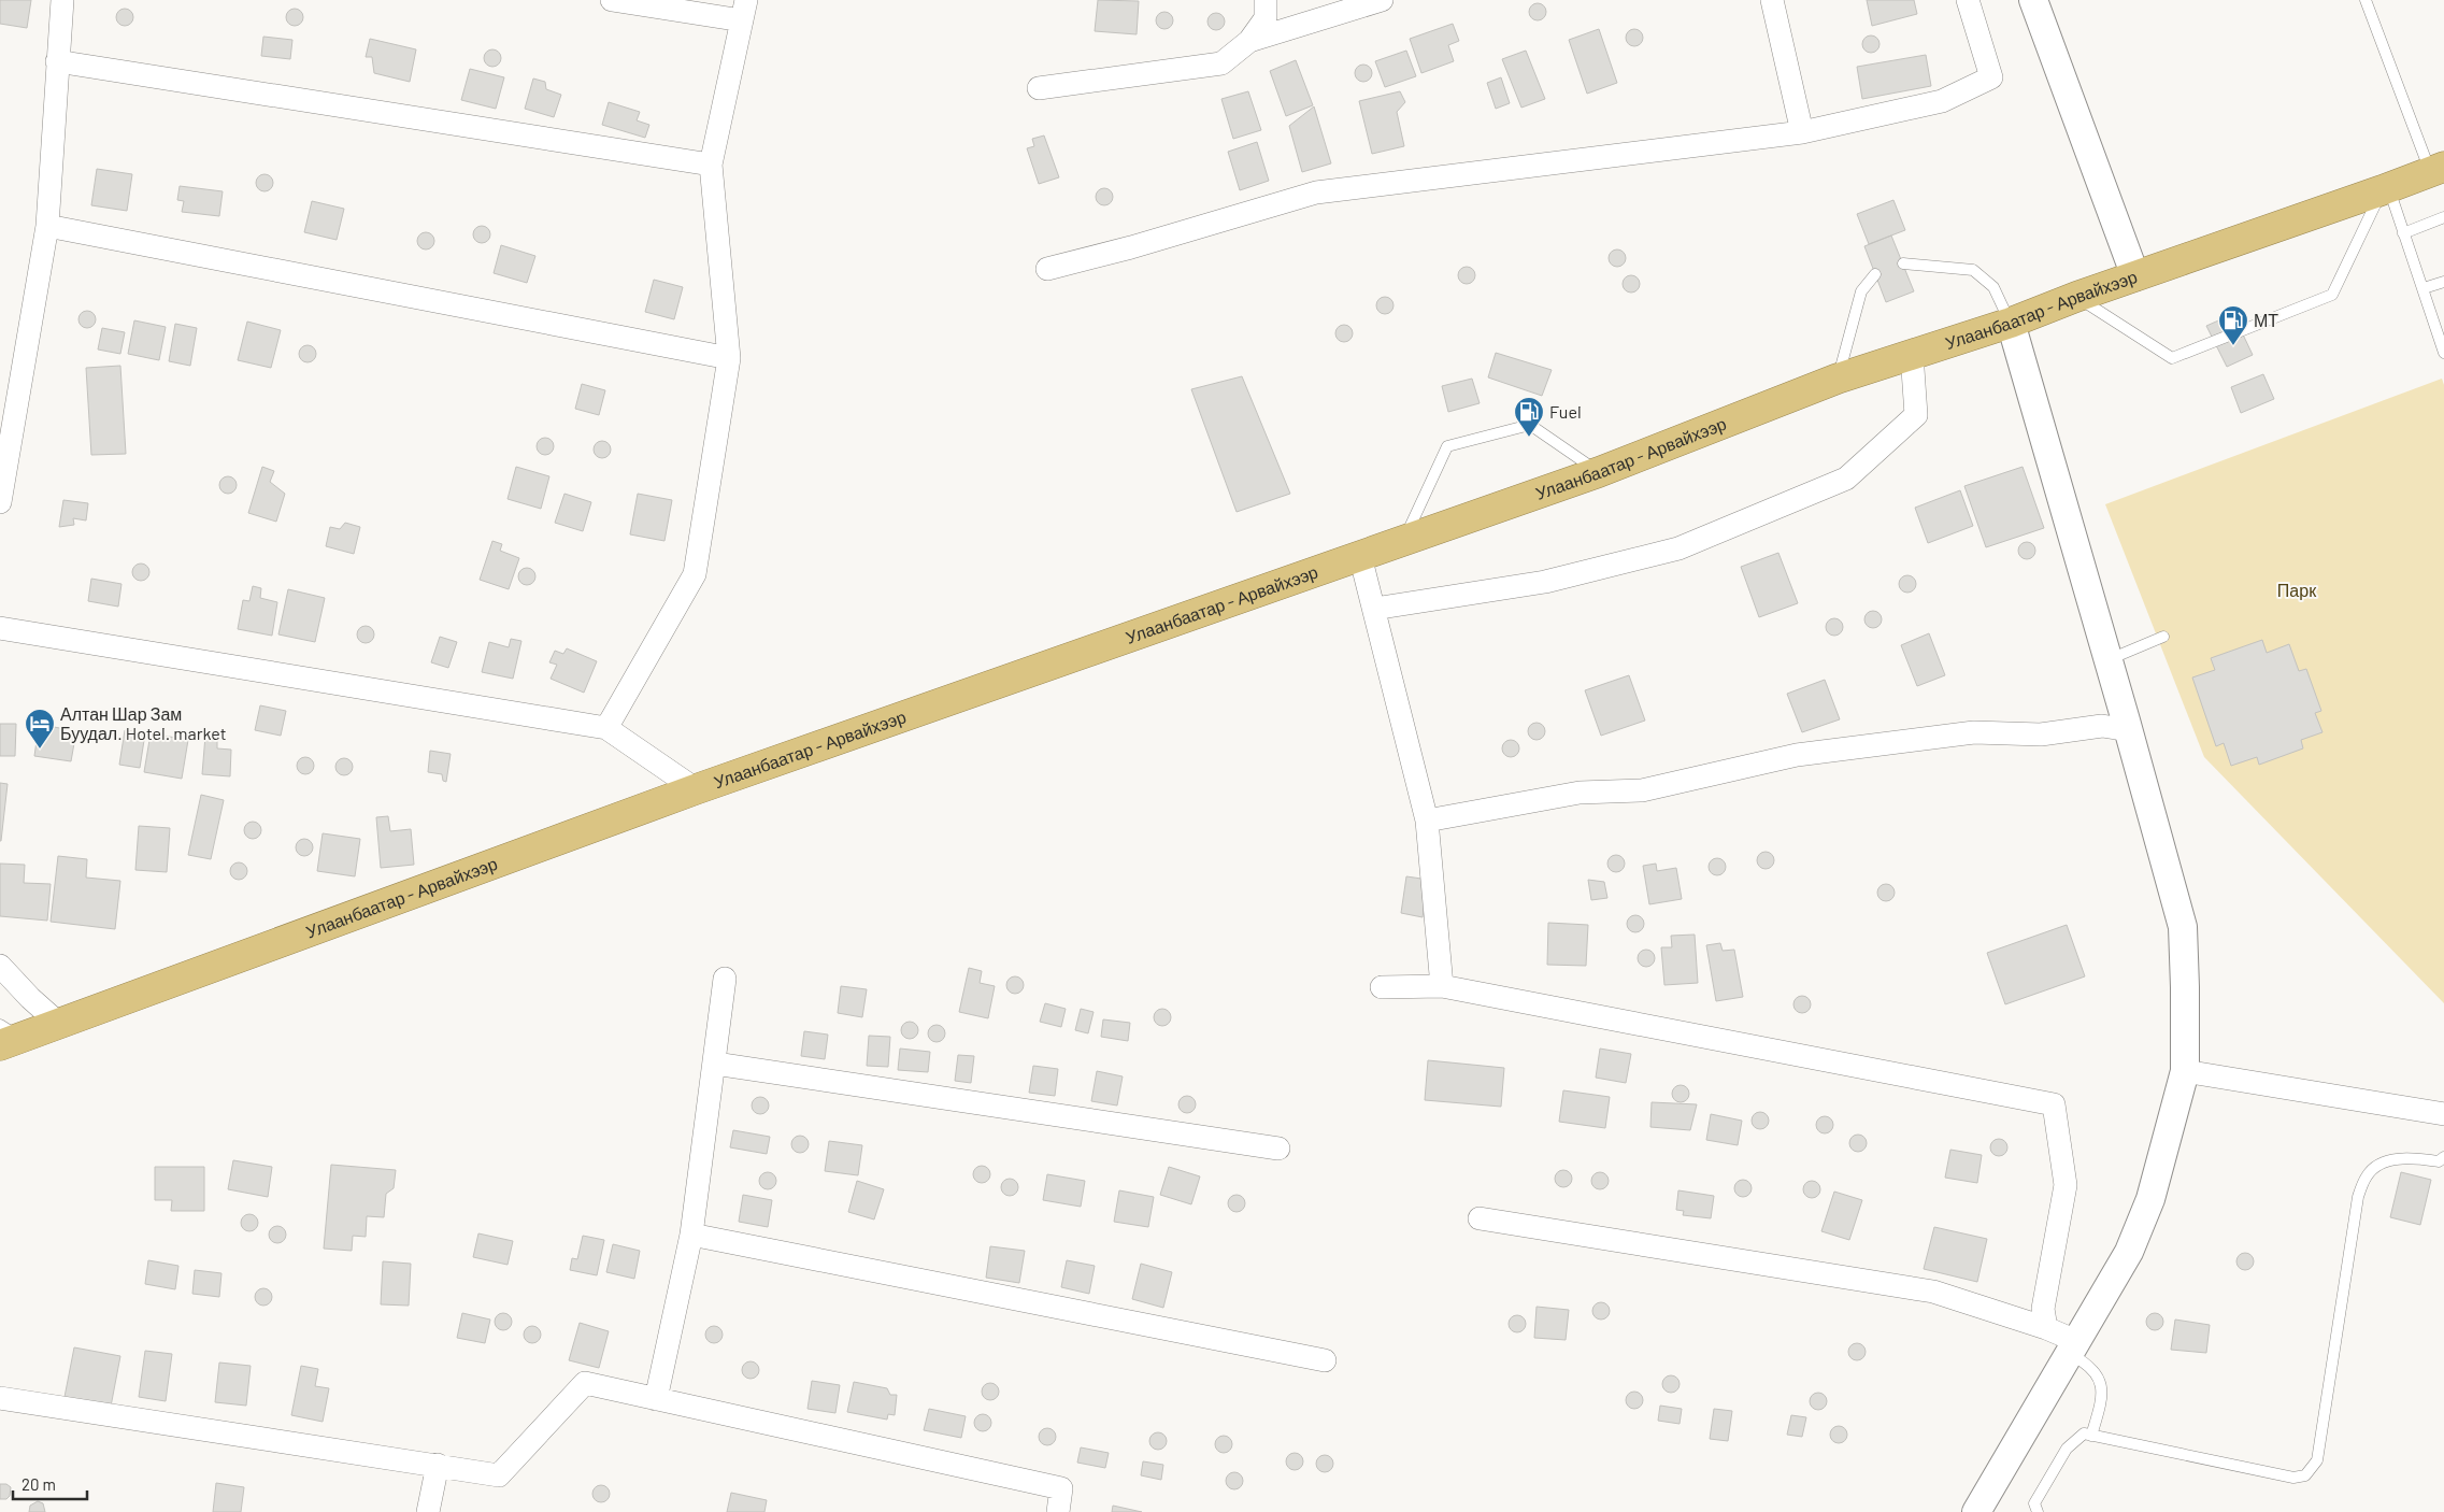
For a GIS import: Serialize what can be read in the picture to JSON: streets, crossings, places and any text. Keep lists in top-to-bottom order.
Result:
{
  "streets": {
    "highway": ["Улаанбаатар - Арвайхээр"]
  },
  "parks": ["Парк"],
  "places": {
    "fuel station": ["МТ", "Fuel"],
    "hotel": ["Алтан Шар Зам Буудал. Hotel. market"]
  },
  "scale_bar": "20 m"
}
